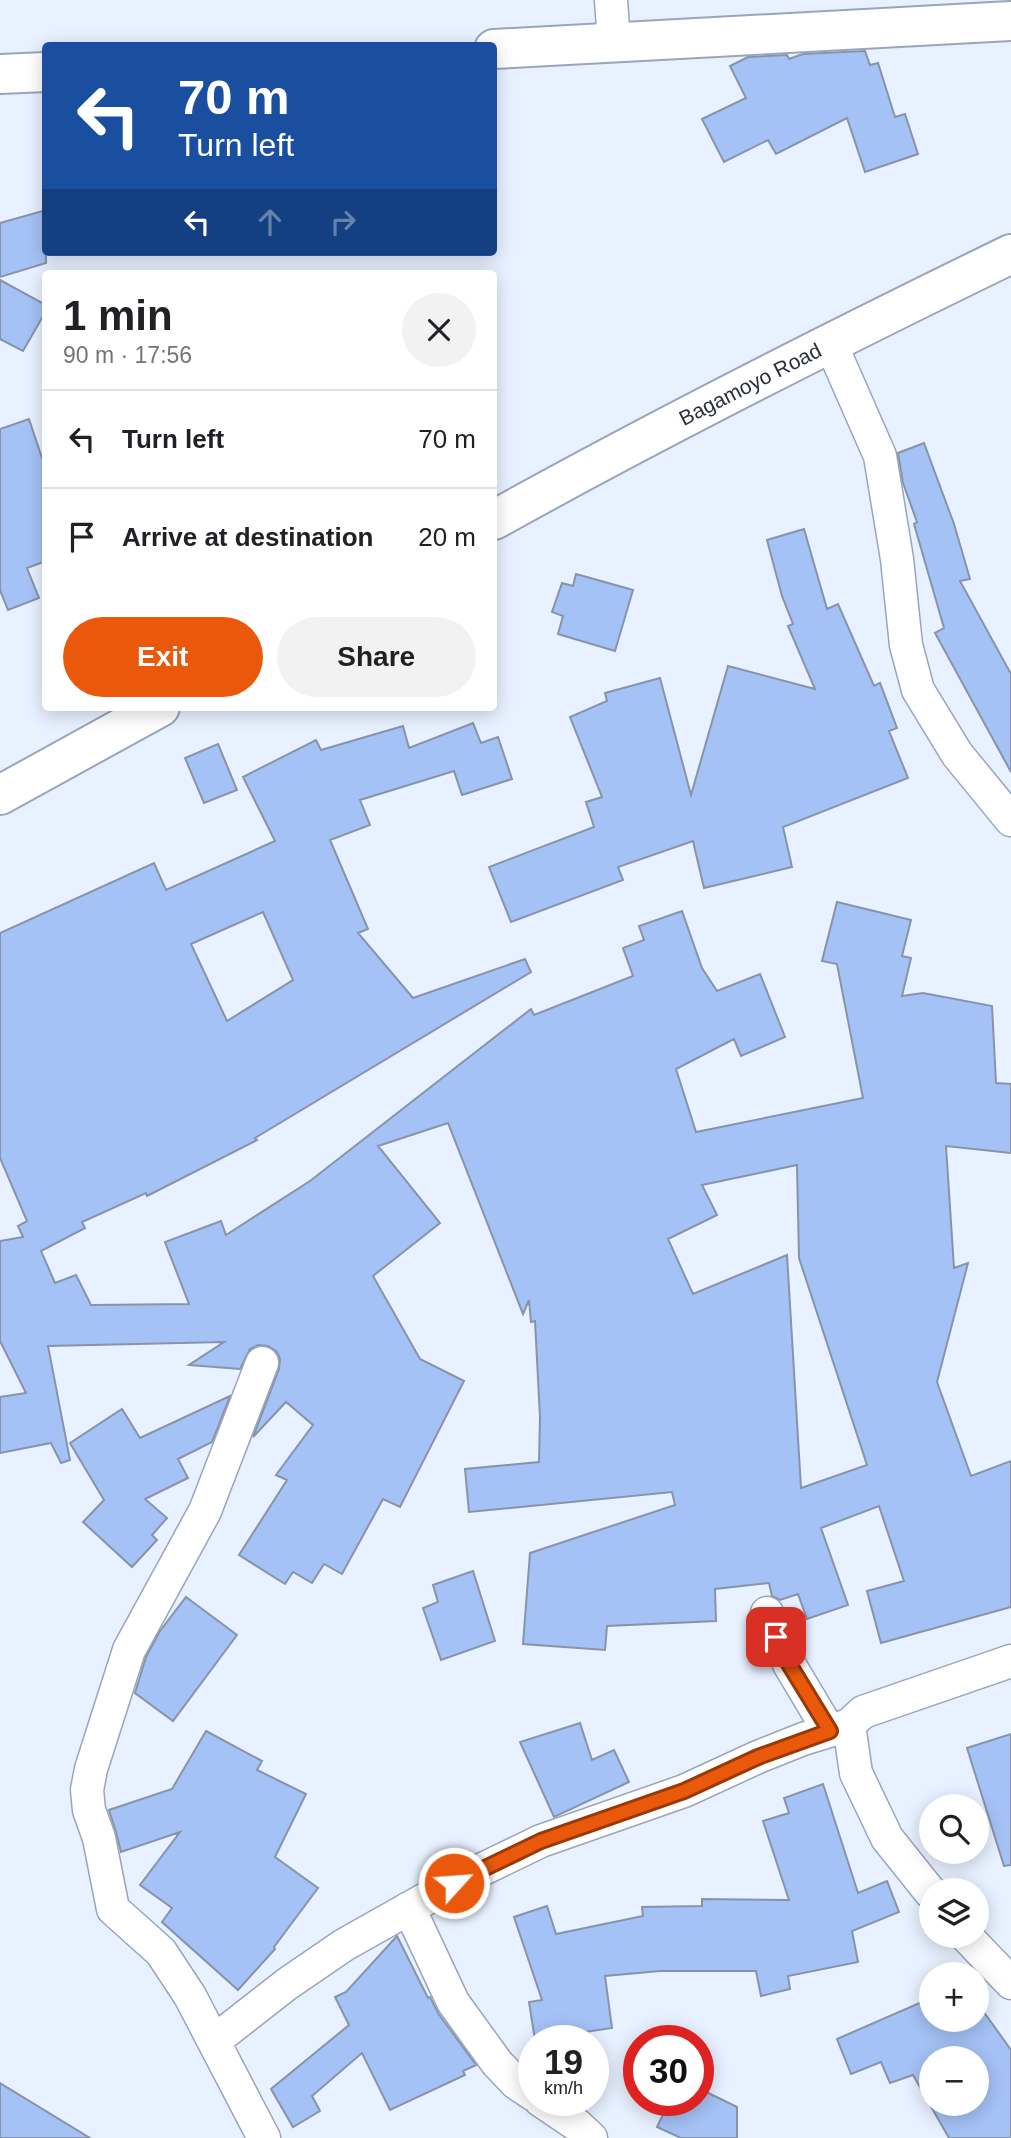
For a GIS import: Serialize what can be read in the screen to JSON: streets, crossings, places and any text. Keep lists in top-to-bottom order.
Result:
{
  "streets": {
    "main road": ["Bagamoyo Road"]
  },
  "page": {
    "turn": ["70 m", "Turn left"],
    "heading": ["1 min", "90 m · 17:56"],
    "list": [
      {
        "name": "Turn left",
        "value": "70 m"
      },
      {
        "name": "Arrive at destination",
        "value": "20 m"
      }
    ],
    "buttons": ["Exit", "Share"],
    "map_buttons": ["+", "−"],
    "speed": "19 km/h",
    "limit": "30"
  }
}
